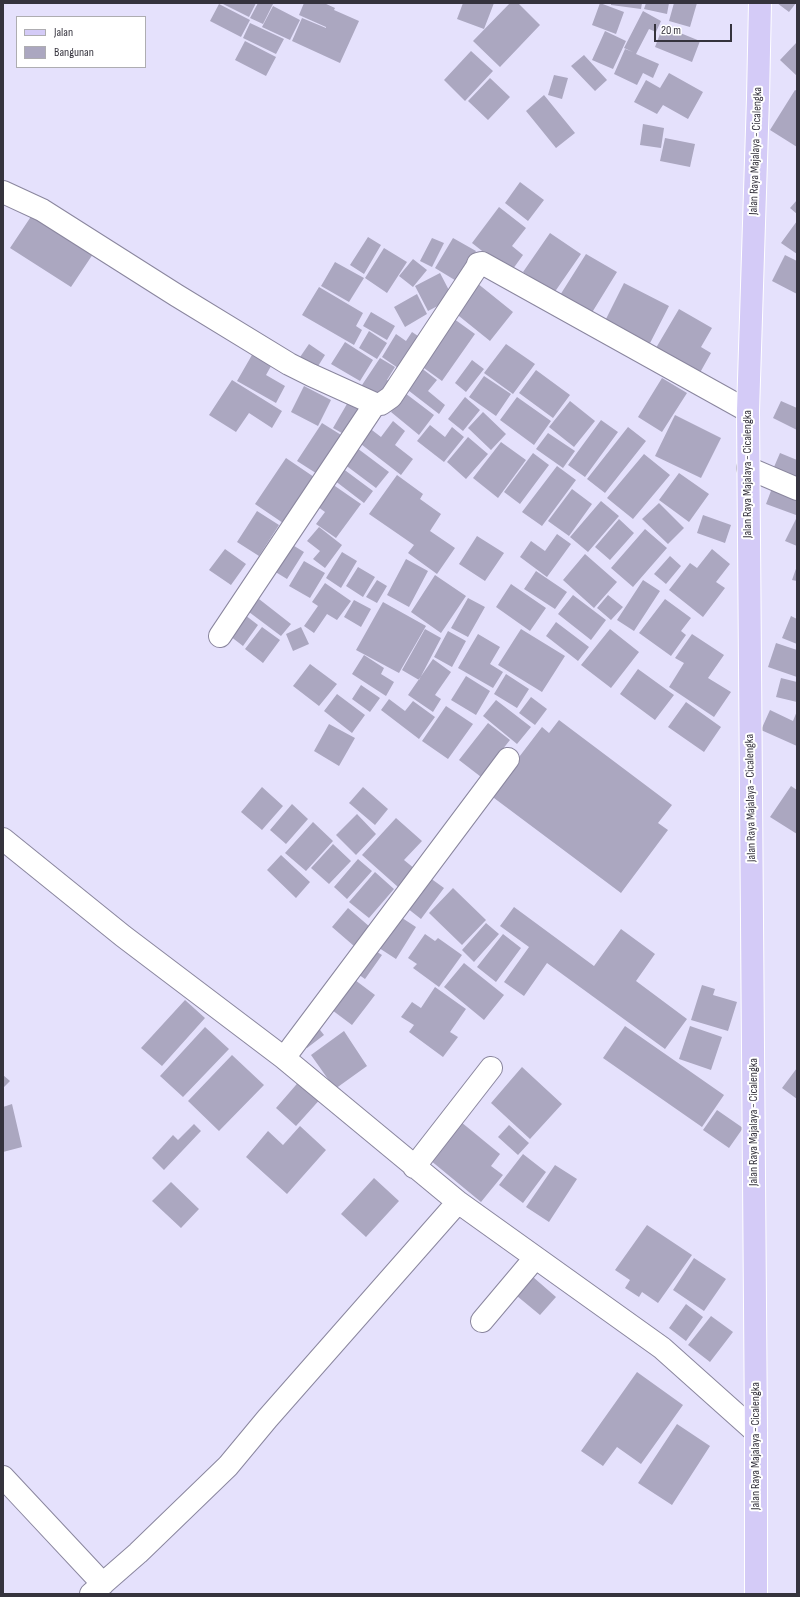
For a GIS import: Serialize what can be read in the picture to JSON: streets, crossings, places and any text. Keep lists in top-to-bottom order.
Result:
{
  "streets": {
    "main road": ["Jalan Raya Majalaya - Cicalengka"]
  },
  "legend": ["Jalan", "Bangunan"],
  "scale_bar": "20 m"
}
